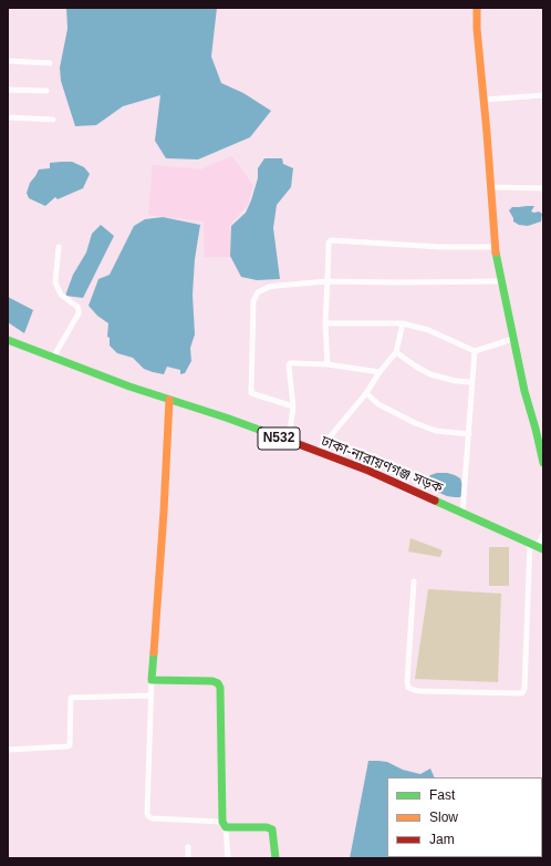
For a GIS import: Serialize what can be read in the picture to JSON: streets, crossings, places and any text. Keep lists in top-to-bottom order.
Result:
{
  "streets": {
    "main road": ["N532", "ঢাকা-নারায়ণগঞ্জ সড়ক"]
  },
  "legend": ["Fast", "Slow", "Jam"]
}
